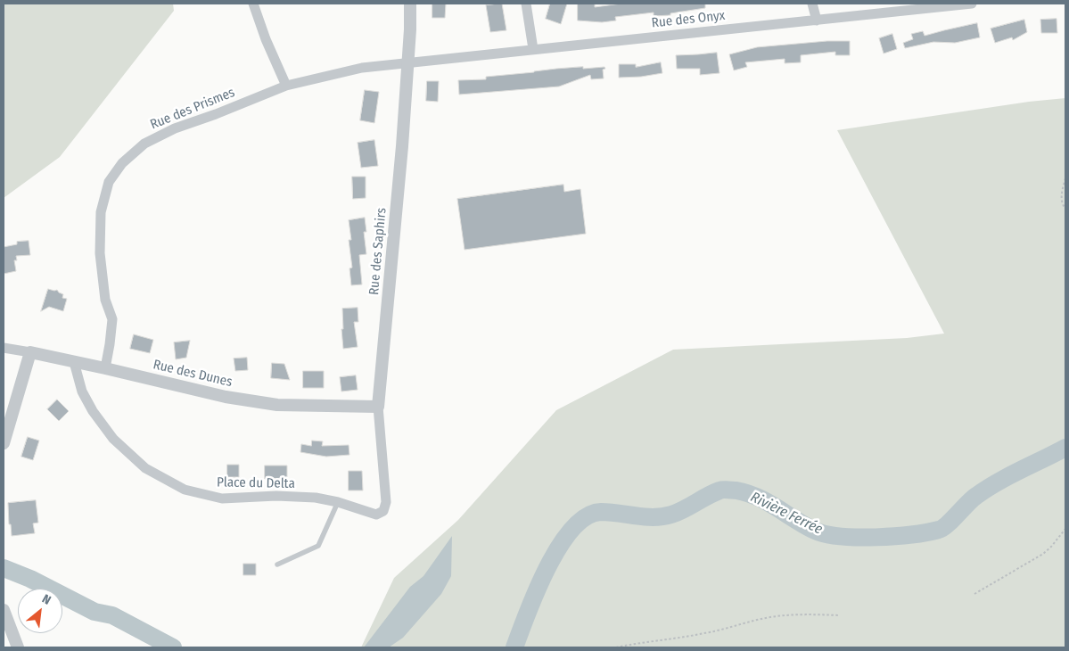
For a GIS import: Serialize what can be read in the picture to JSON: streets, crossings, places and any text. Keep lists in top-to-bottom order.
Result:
{
  "streets": {
    "street": [
      "Rue des Onyx",
      "Rue des Prismes",
      "Rue des Saphirs",
      "Rue des Dunes",
      "Place du Delta"
    ]
  },
  "crossings": [
    ["Rue des Onyx", "Rue des Prismes"],
    ["Rue des Onyx", "Rue des Saphirs"],
    ["Rue des Prismes", "Rue des Saphirs"],
    ["Rue des Prismes", "Rue des Dunes"],
    ["Rue des Saphirs", "Rue des Dunes"],
    ["Rue des Saphirs", "Place du Delta"],
    ["Rue des Dunes", "Place du Delta"]
  ],
  "water": ["Rivière Ferrée"],
  "north": "top right"
}
